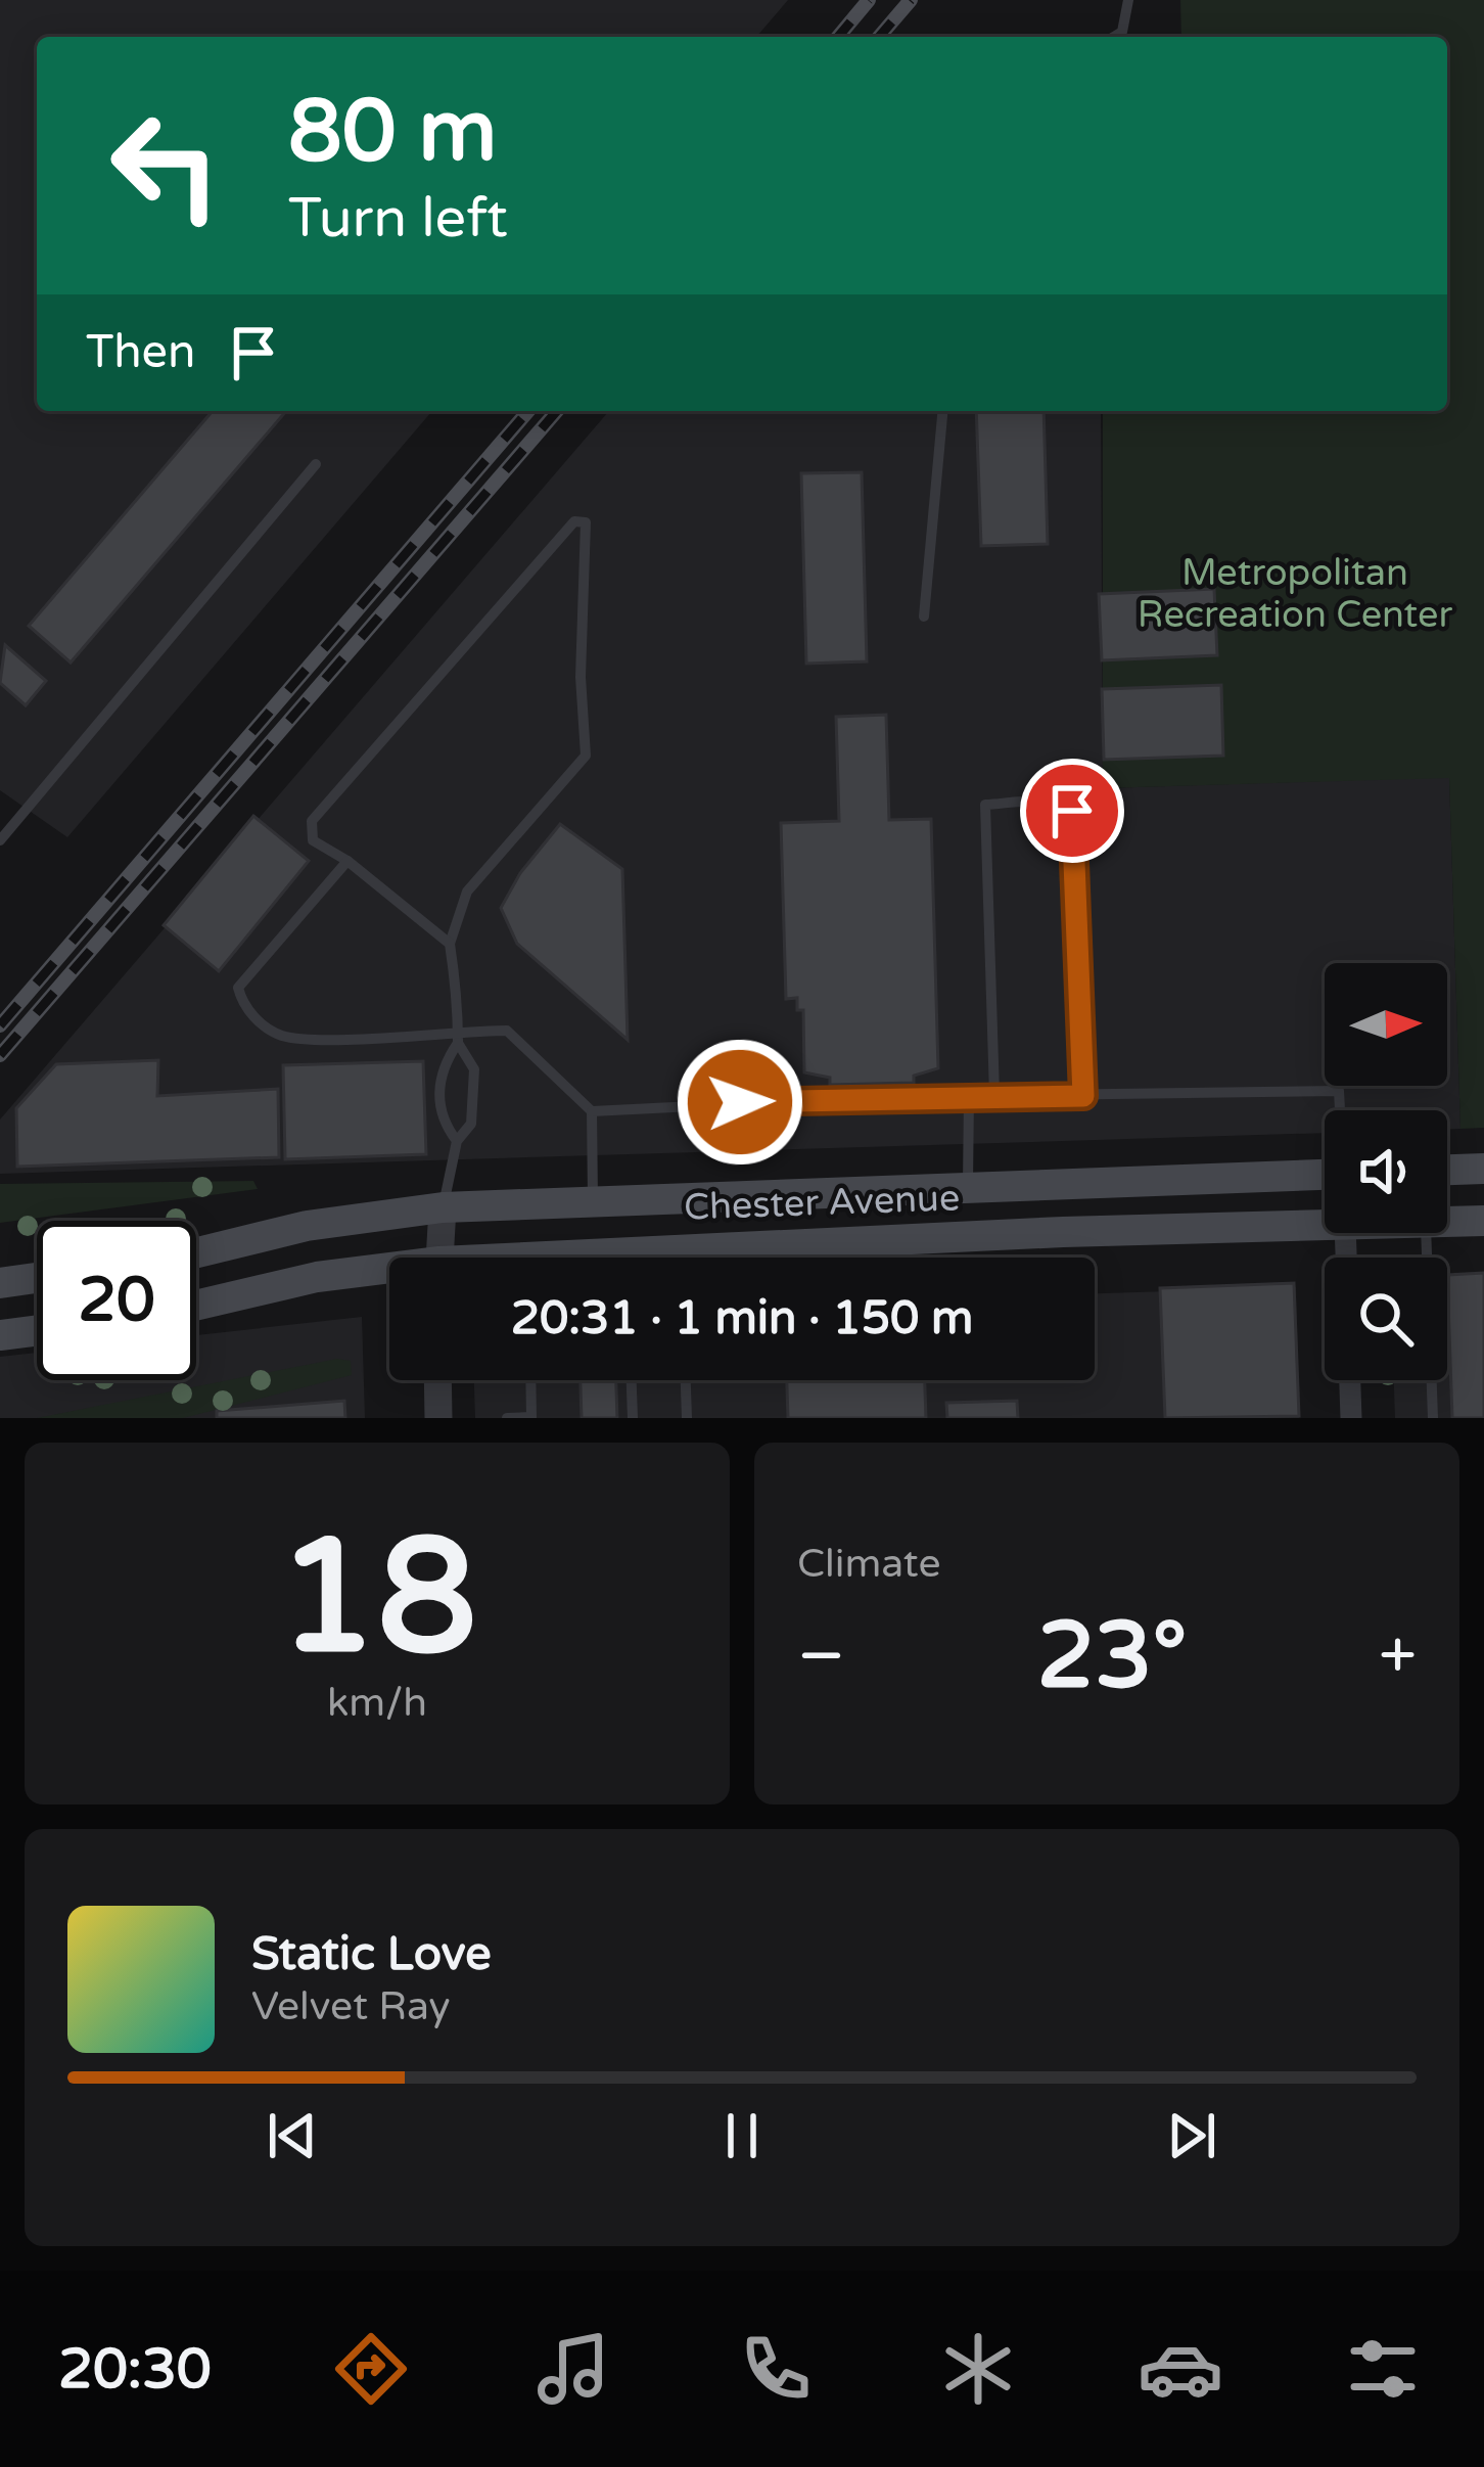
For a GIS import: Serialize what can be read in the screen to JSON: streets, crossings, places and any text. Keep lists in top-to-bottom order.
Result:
{
  "streets": {
    "main road": ["Chester Avenue"]
  },
  "parks": ["Metropolitan Recreation Center"],
  "north": "right",
  "page": {
    "turn": ["80 m", "Turn left"],
    "then": "Then",
    "limit": "20",
    "trip": "20:31 · 1 min · 150 m",
    "tile": [
      ["18", "km/h"],
      "Climate"
    ],
    "heat": ["−", "23°", "+"],
    "song": ["Static Love", "Velvet Ray"],
    "tabs": "20:30"
  }
}
